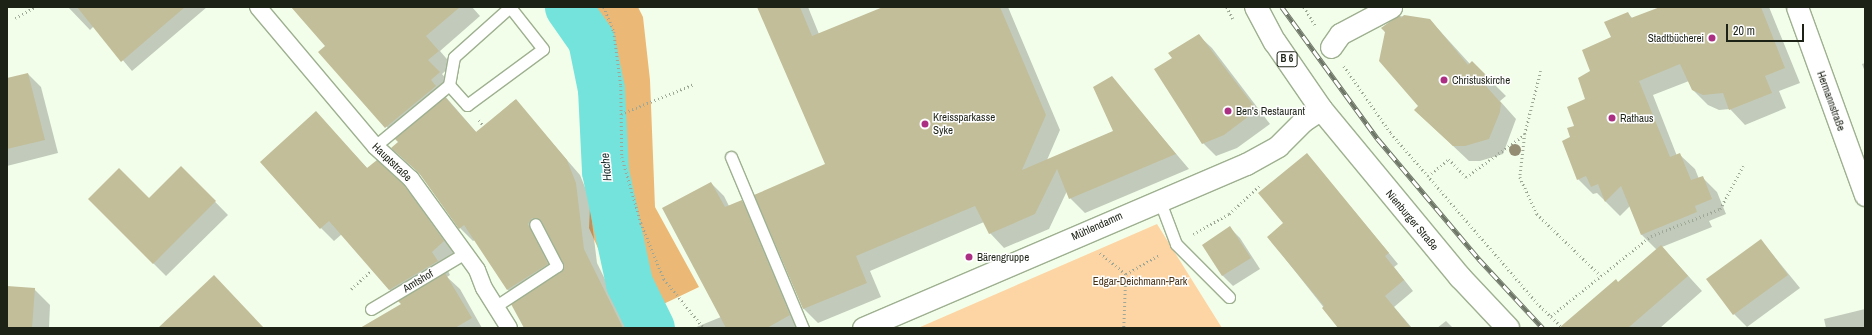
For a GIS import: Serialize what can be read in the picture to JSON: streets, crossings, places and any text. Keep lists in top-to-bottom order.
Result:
{
  "streets": {
    "main road": ["B 6", "Nienburger Straße"],
    "street": ["Hermannstraße", "Hauptstraße", "Mühlendamm"],
    "lane": ["Amtshof"]
  },
  "crossings": [
    ["B 6", "Nienburger Straße"],
    ["B 6", "Mühlendamm"],
    ["Hauptstraße", "Amtshof"],
    ["Nienburger Straße", "Mühlendamm"]
  ],
  "water": ["Hache"],
  "parks": ["Edgar-Deichmann-Park"],
  "places": [
    "Stadtbücherei",
    "Christuskirche",
    "Ben's Restaurant",
    "Rathaus",
    "Kreissparkasse Syke",
    "Bärengruppe"
  ],
  "scale_bar": "20 m"
}
